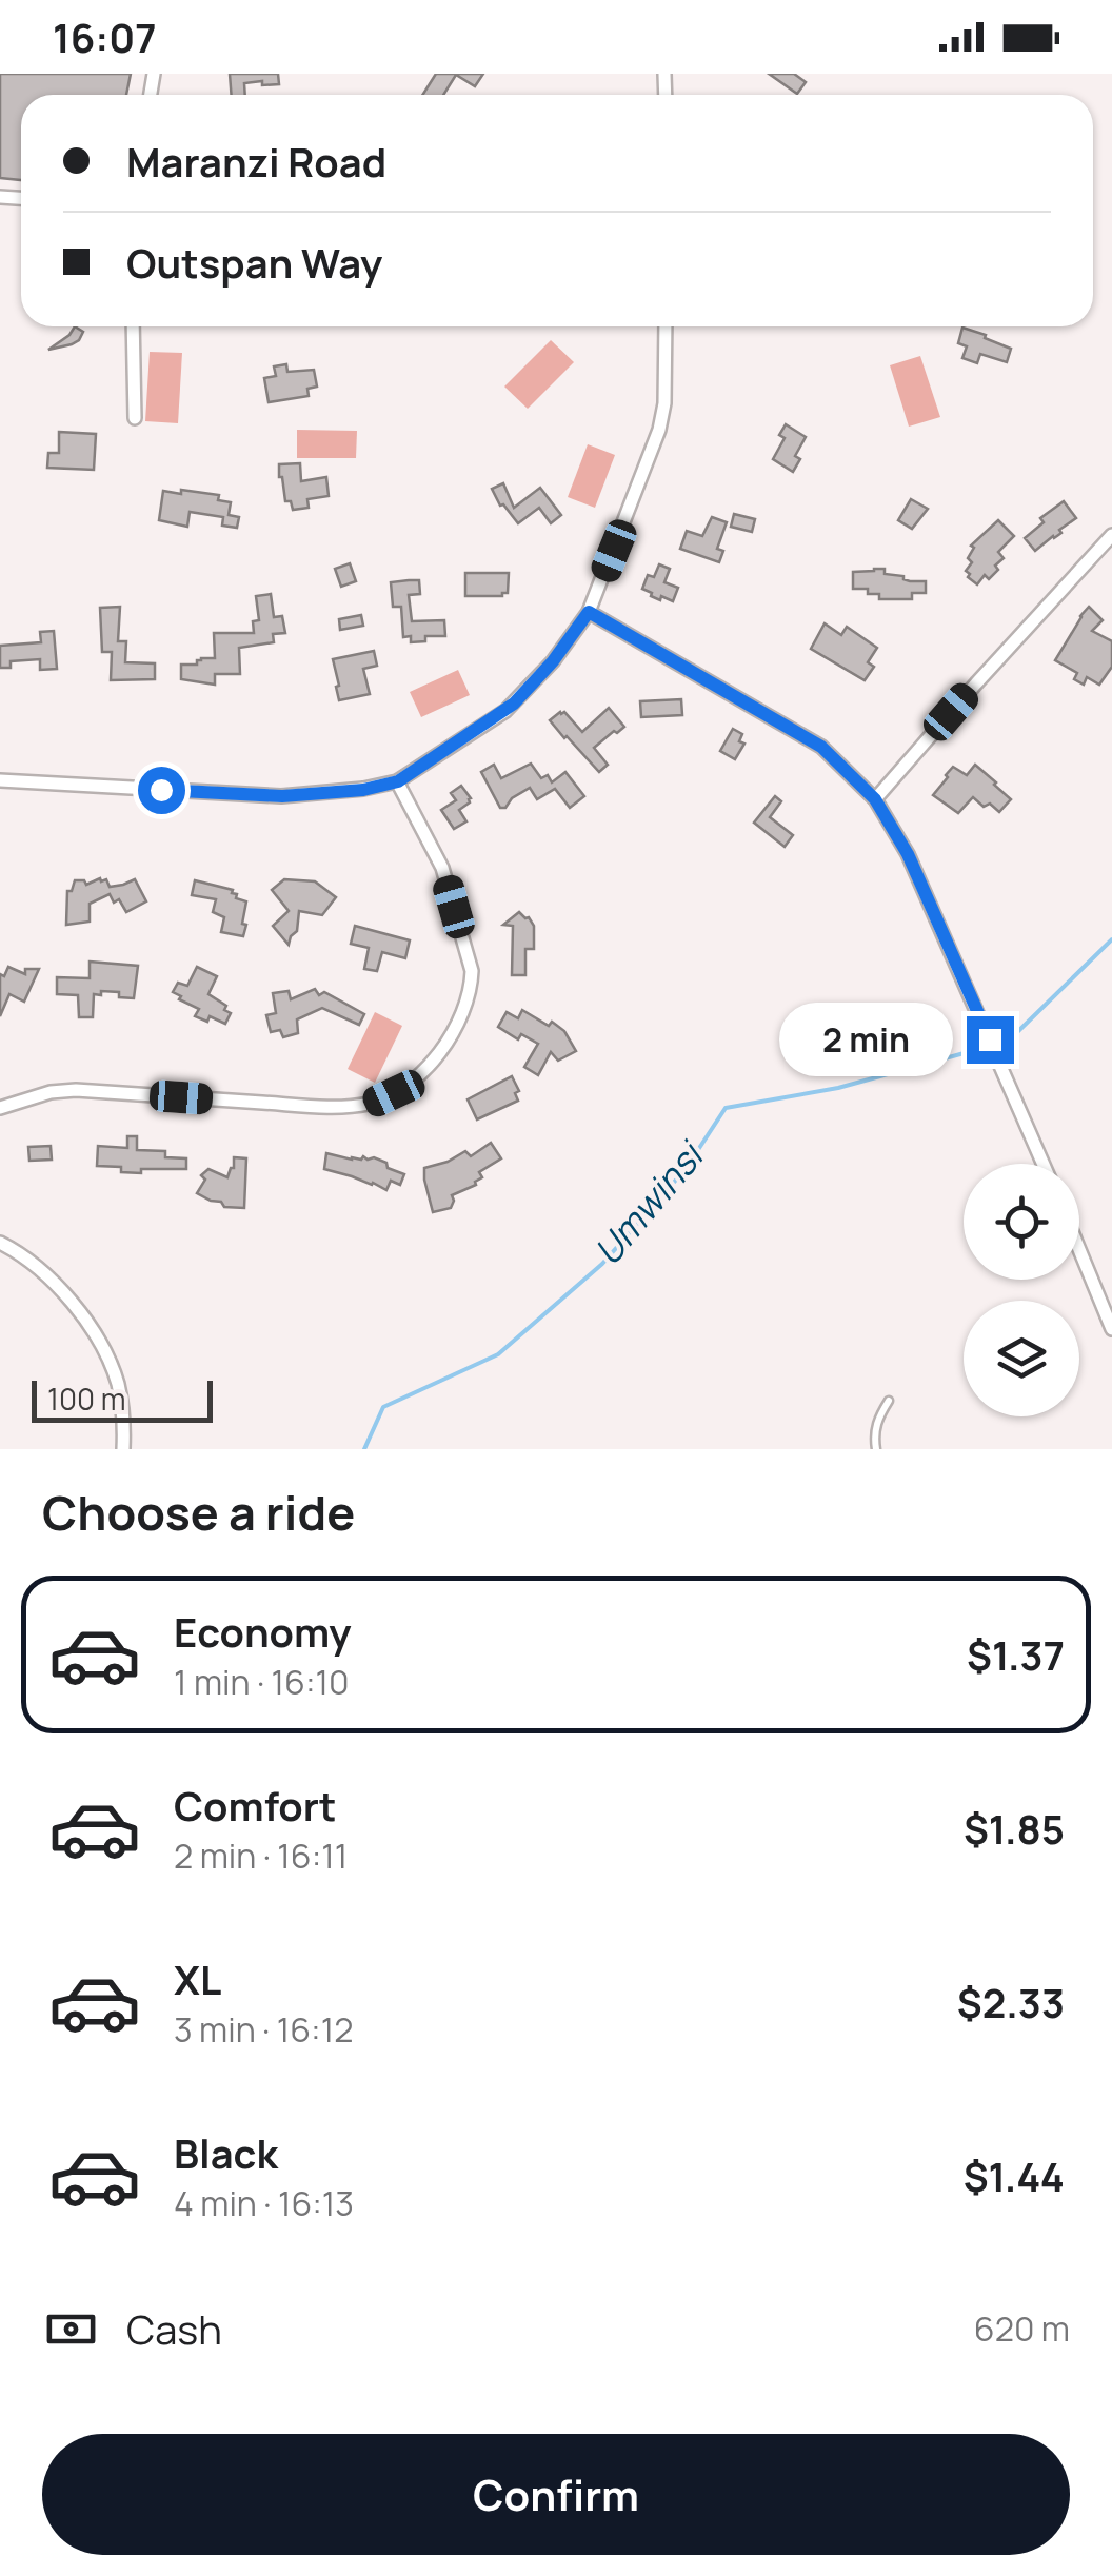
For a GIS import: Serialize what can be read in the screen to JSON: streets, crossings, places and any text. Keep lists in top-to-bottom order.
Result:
{
  "water": ["Umwinsi"],
  "scale_bar": "100 m",
  "page": {
    "status": "16:07",
    "banner": ["Maranzi Road", "Outspan Way"],
    "bubble": "2 min",
    "scale": "100 m",
    "heading": "Choose a ride",
    "list": [
      {
        "name": "Economy",
        "note": "1 min · 16:10",
        "value": "$1.37"
      },
      {
        "name": "Comfort",
        "note": "2 min · 16:11",
        "value": "$1.85"
      },
      {
        "name": "XL",
        "note": "3 min · 16:12",
        "value": "$2.33"
      },
      {
        "name": "Black",
        "note": "4 min · 16:13",
        "value": "$1.44"
      }
    ],
    "pay": ["Cash", "620 m"],
    "buttons": "Confirm"
  }
}
